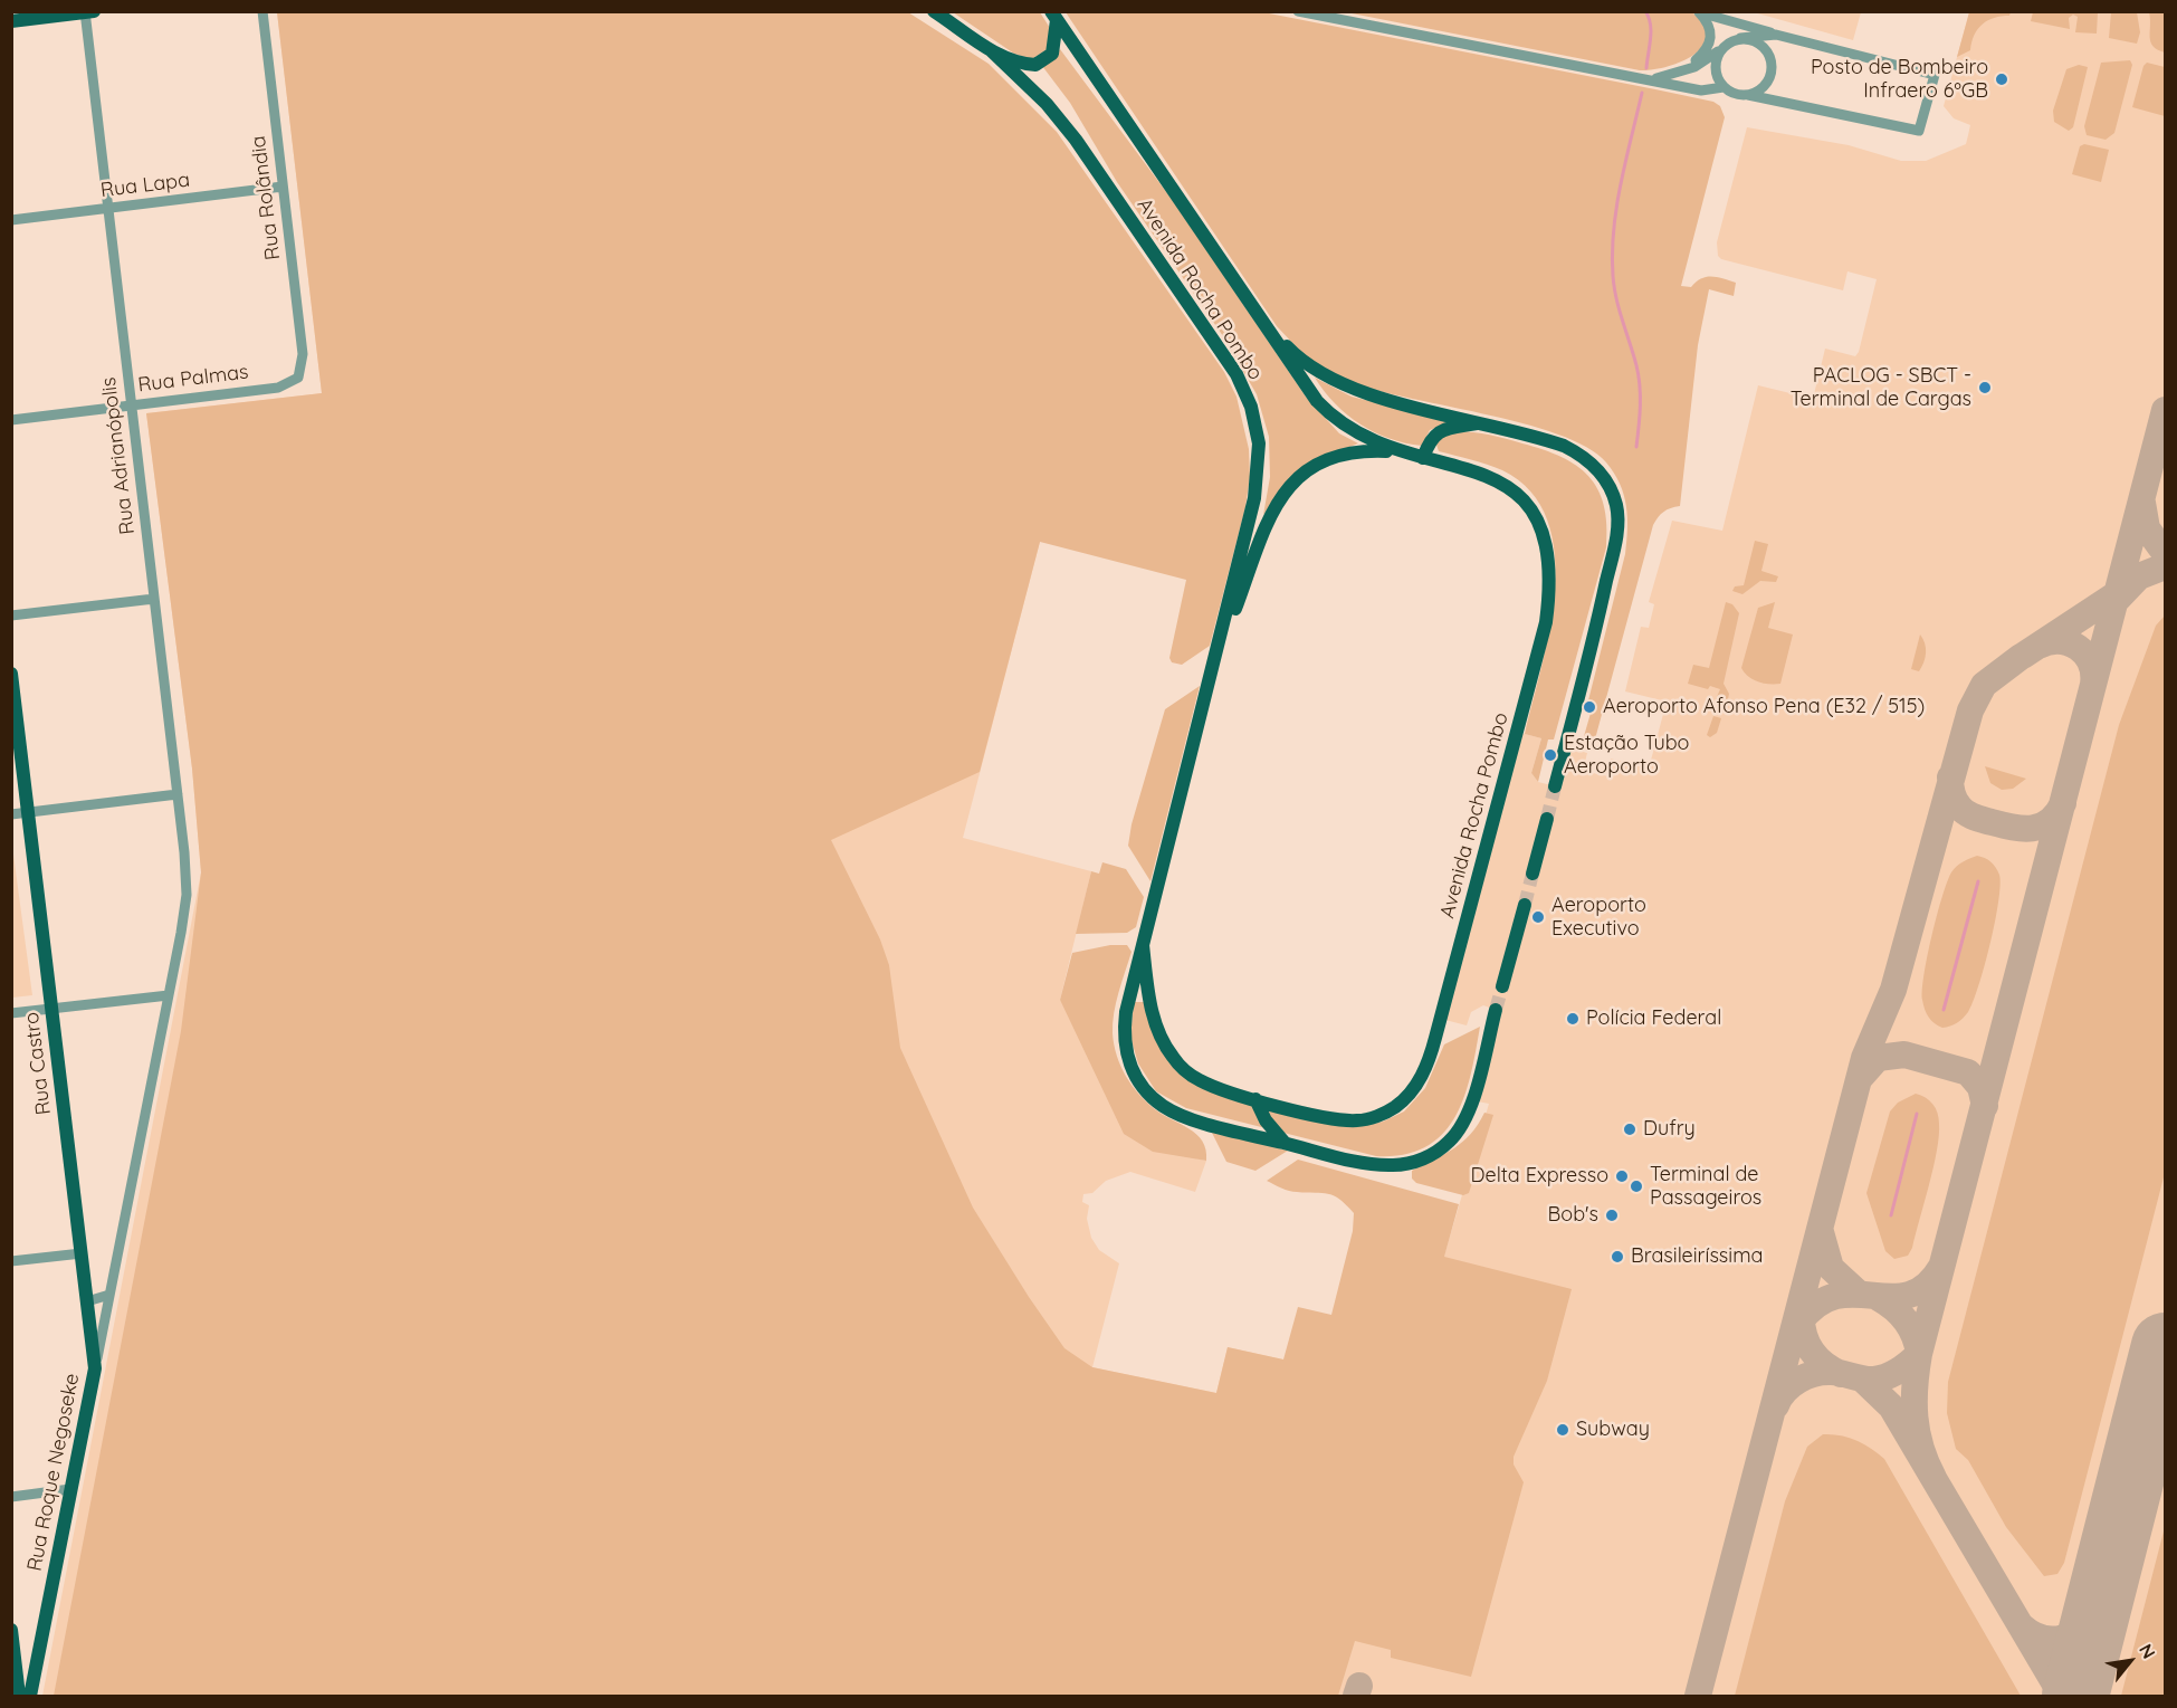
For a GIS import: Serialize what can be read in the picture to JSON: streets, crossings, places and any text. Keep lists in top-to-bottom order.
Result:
{
  "streets": {
    "main road": ["Avenida Rocha Pombo", "Rua Castro", "Rua Roque Negoseke"],
    "street": [
      "Rua Lapa",
      "Rua Rolândia",
      "Rua Palmas",
      "Rua Adrianópolis"
    ]
  },
  "crossings": [
    ["Rua Lapa", "Rua Rolândia"],
    ["Rua Lapa", "Rua Adrianópolis"],
    ["Rua Rolândia", "Rua Palmas"],
    ["Rua Palmas", "Rua Adrianópolis"],
    ["Rua Adrianópolis", "Rua Roque Negoseke"],
    ["Rua Castro", "Rua Roque Negoseke"]
  ],
  "places": [
    "Posto de Bombeiro Infraero 6ºGB",
    "PACLOG - SBCT - Terminal de Cargas",
    "Aeroporto Afonso Pena (E32 / 515)",
    "Estação Tubo Aeroporto",
    "Aeroporto Executivo",
    "Polícia Federal",
    "Dufry",
    "Delta Expresso",
    "Terminal de Passageiros",
    "Bob's",
    "Brasileiríssima",
    "Subway"
  ],
  "north": "top right"
}
